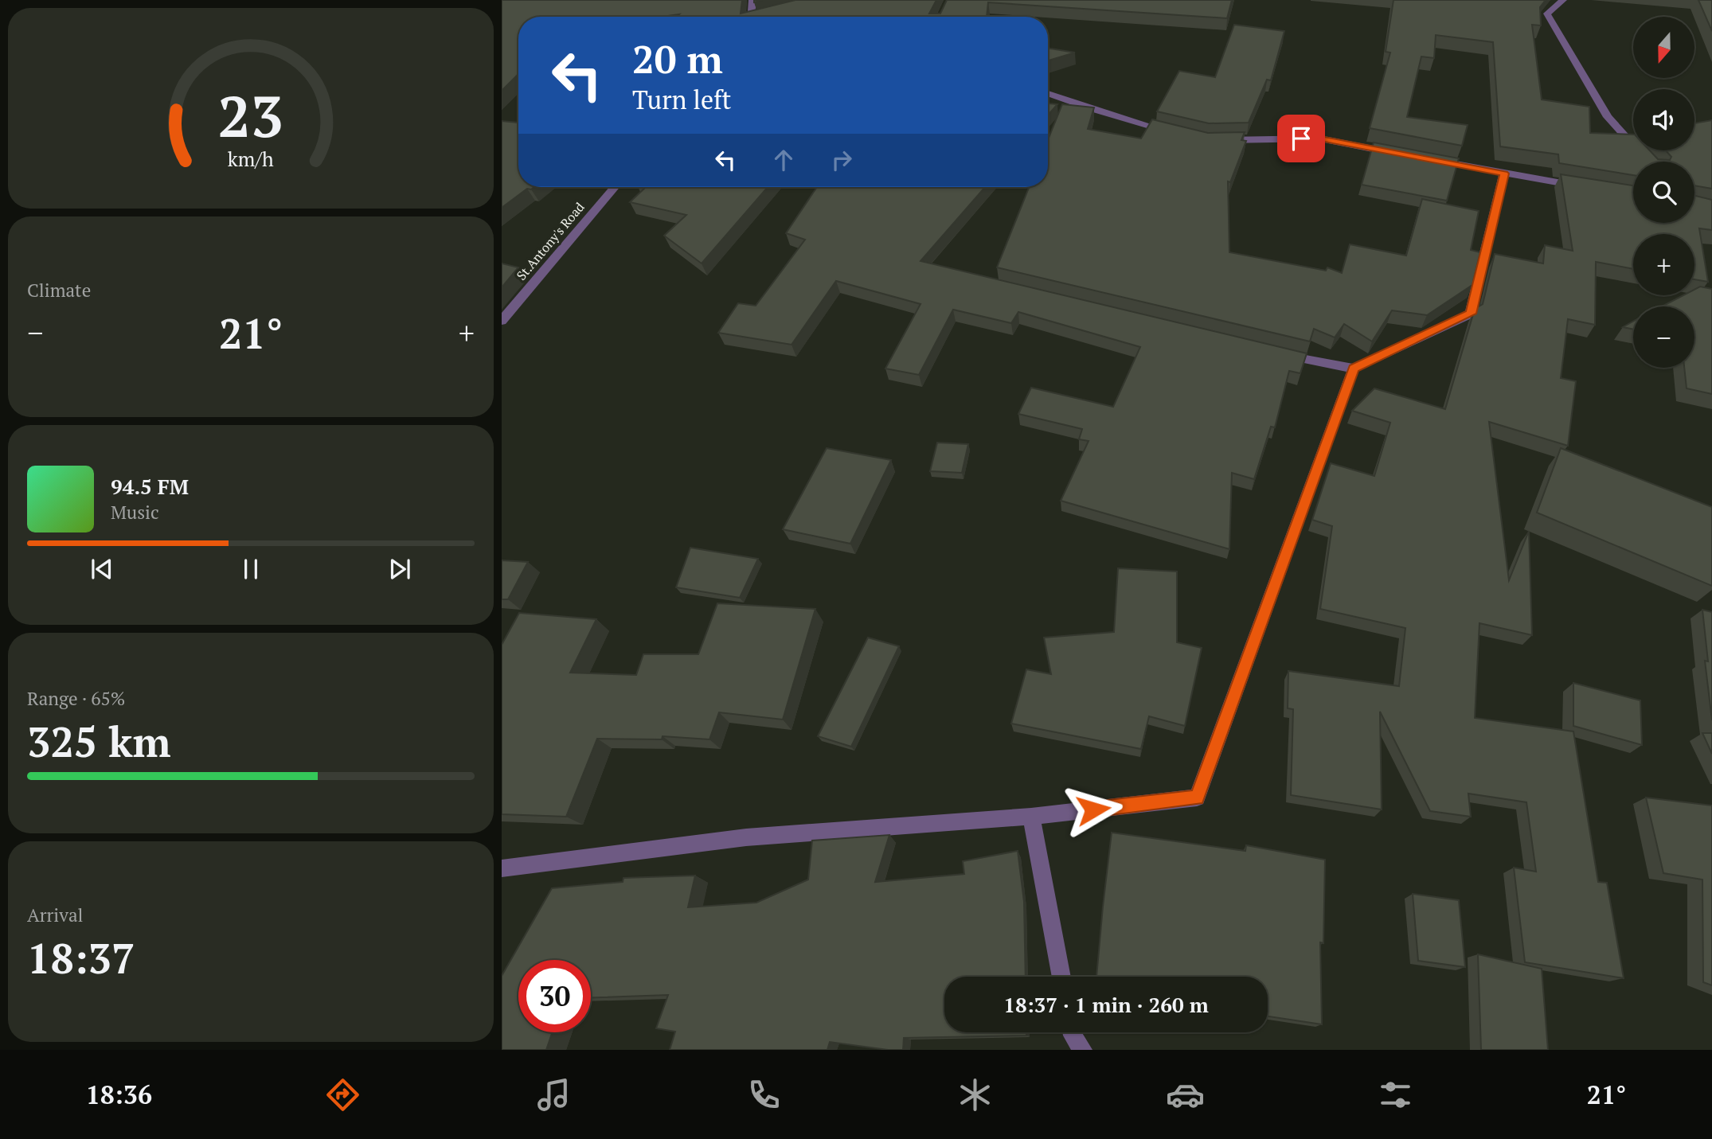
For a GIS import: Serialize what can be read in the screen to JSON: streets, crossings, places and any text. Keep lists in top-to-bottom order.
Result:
{
  "streets": {
    "street": ["St.Antony's Road"]
  },
  "north": "bottom",
  "page": {
    "map_buttons": ["+", "−"],
    "turn": ["20 m", "Turn left"],
    "tile": [
      "Climate",
      ["Range · 65%", "325 km"],
      ["Arrival", "18:37"]
    ],
    "heat": ["−", "21°", "+"],
    "song": ["94.5 FM", "Music"],
    "limit": "30",
    "trip": "18:37 · 1 min · 260 m",
    "tabs": ["18:36", "21°"],
    "gauge": ["23", "km/h"]
  }
}
